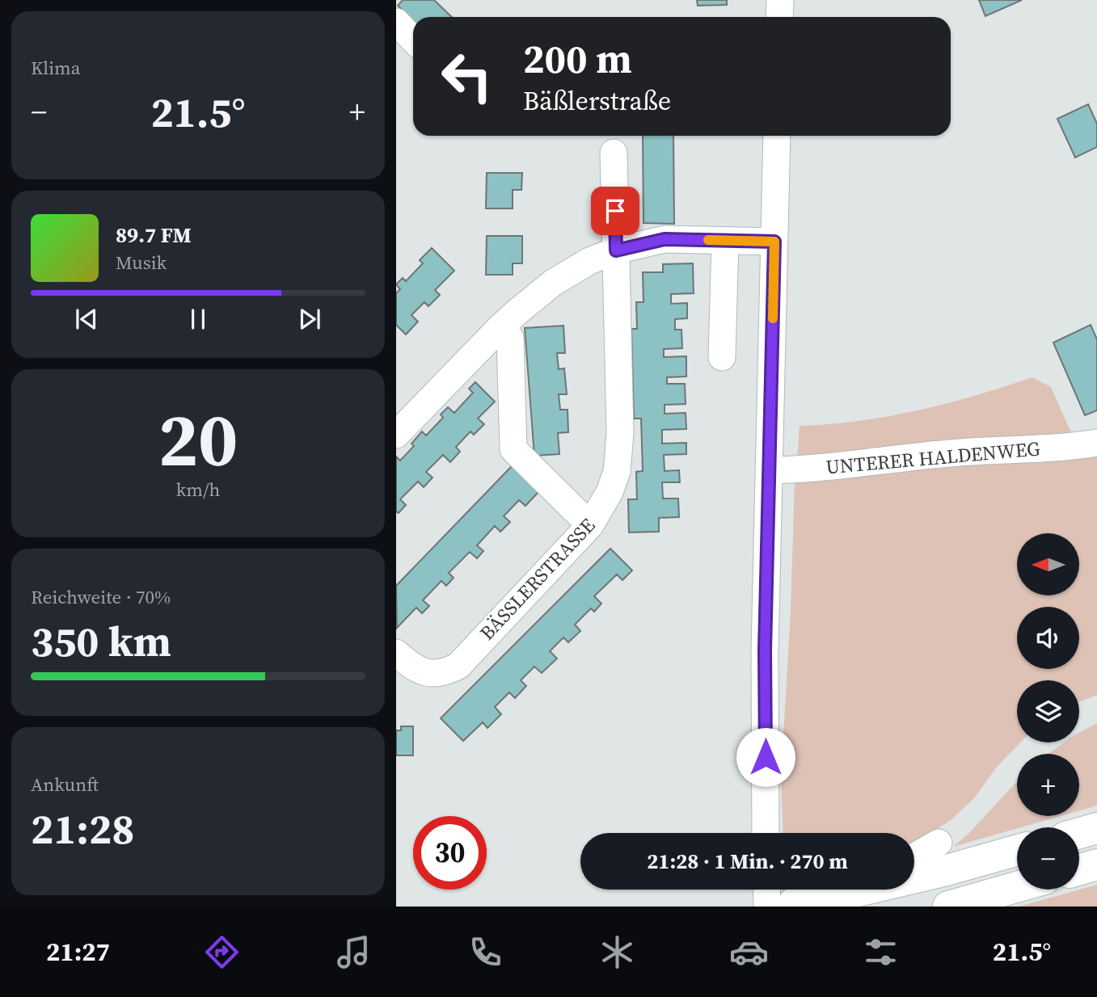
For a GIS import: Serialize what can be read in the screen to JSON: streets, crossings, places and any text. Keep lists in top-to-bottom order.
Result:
{
  "streets": {
    "street": ["UNTERER HALDENWEG", "BÄSSLERSTRASSE"]
  },
  "north": "left",
  "page": {
    "tile": [
      "Klima",
      ["20", "km/h"],
      ["Reichweite · 70%", "350 km"],
      ["Ankunft", "21:28"]
    ],
    "turn": ["200 m", "Bäßlerstraße"],
    "heat": ["−", "21.5°", "+"],
    "song": ["89.7 FM", "Musik"],
    "map_buttons": ["+", "−"],
    "limit": "30",
    "trip": "21:28 · 1 Min. · 270 m",
    "tabs": ["21:27", "21.5°"]
  }
}
